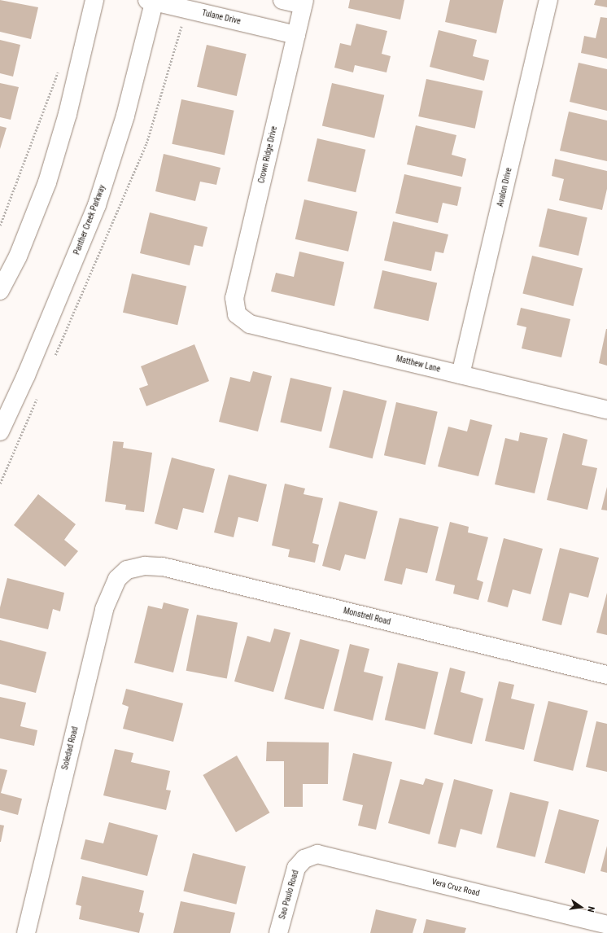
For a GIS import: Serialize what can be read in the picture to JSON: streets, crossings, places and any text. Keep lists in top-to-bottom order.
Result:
{
  "streets": {
    "street": [
      "Tulane Drive",
      "Crown Ridge Drive",
      "Avalon Drive",
      "Panther Creek Parkway",
      "Matthew Lane",
      "Monstrell Road",
      "Soledad Road",
      "Vera Cruz Road",
      "Sao Paulo Road"
    ]
  },
  "crossings": [
    ["Tulane Drive", "Crown Ridge Drive"],
    ["Tulane Drive", "Panther Creek Parkway"],
    ["Crown Ridge Drive", "Matthew Lane"],
    ["Avalon Drive", "Matthew Lane"],
    ["Monstrell Road", "Soledad Road"],
    ["Vera Cruz Road", "Sao Paulo Road"]
  ],
  "north": "right"
}
